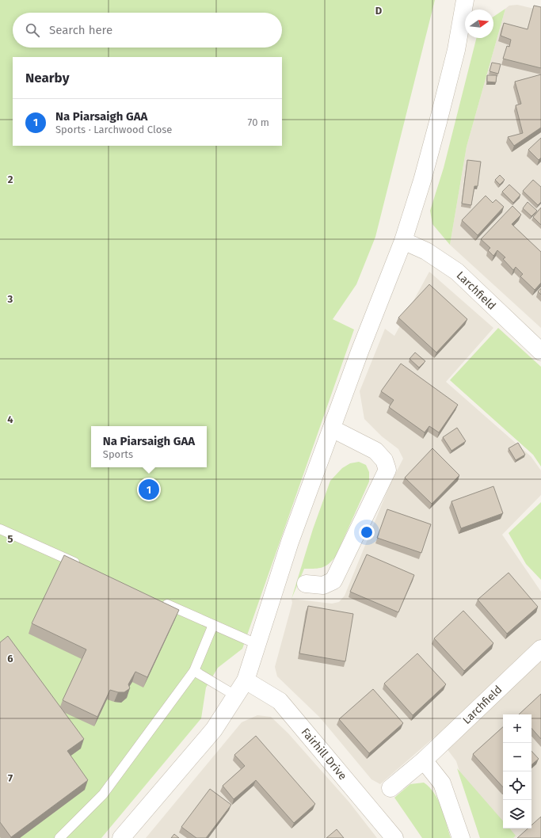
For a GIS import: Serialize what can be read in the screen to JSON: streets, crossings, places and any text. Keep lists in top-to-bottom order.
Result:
{
  "streets": {
    "street": ["Larchfield", "Fairhill Drive"]
  },
  "north": "right",
  "page": {
    "search": "Search here",
    "heading": "Nearby",
    "list": [
      {
        "mark": "1",
        "name": "Na Piarsaigh GAA",
        "note": "Sports · Larchwood Close",
        "value": "70 m"
      }
    ],
    "popup": ["Na Piarsaigh GAA", "Sports"],
    "pins": "1",
    "map_buttons": ["+", "−"]
  },
  "grid": {
    "columns": ["D"],
    "rows": [
      "2",
      "3",
      "4",
      "5",
      "6",
      "7"
    ]
  }
}
